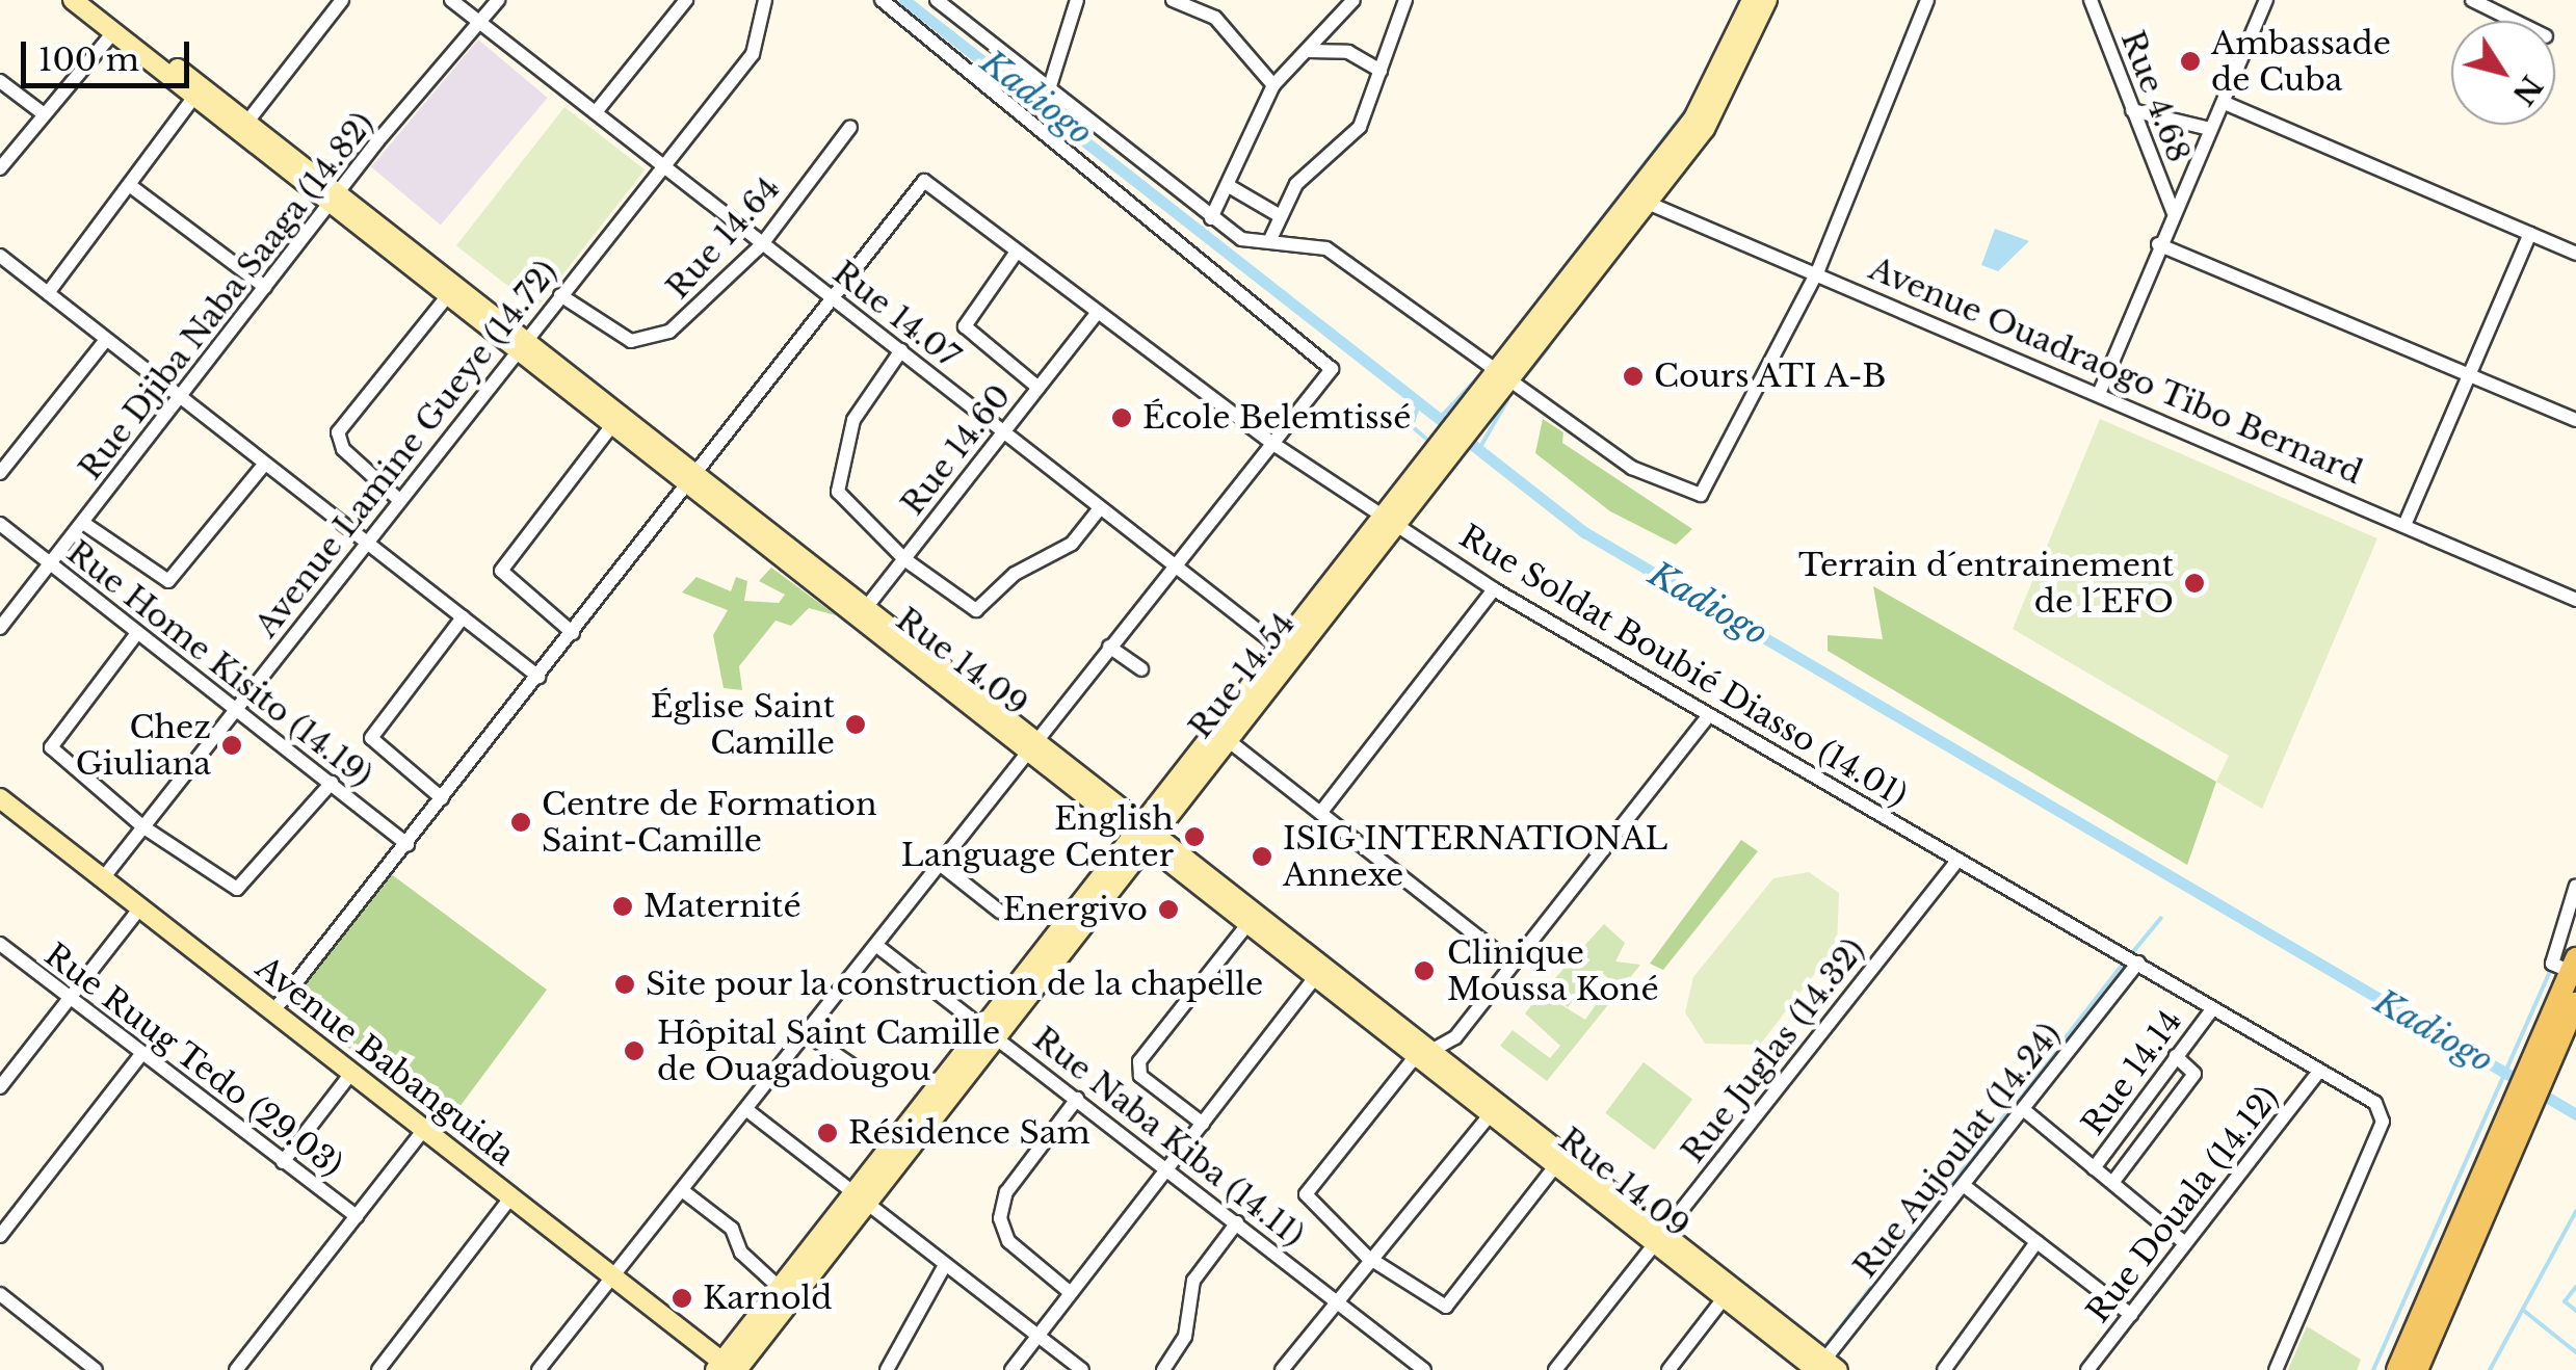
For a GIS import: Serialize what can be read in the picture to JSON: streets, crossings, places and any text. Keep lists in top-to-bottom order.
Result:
{
  "streets": {
    "street": [
      "Rue 4.68",
      "Rue 14.64",
      "Rue Djiba Naba Saaga (14.82)",
      "Rue 14.07",
      "Avenue Ouadraogo Tibo Bernard",
      "Avenue Lamine Gueye (14.72)",
      "Rue 14.60",
      "Rue 14.09",
      "Rue Home Kisito (14.19)",
      "Rue Soldat Boubié Diasso (14.01)",
      "Rue 14.54",
      "Rue Juglas (14.32)",
      "Rue Ruug Tedo (29.03)",
      "Avenue Babanguida",
      "Rue 14.14",
      "Rue Naba Kiba (14.11)",
      "Rue Aujoulat (14.24)",
      "Rue Douala (14.12)"
    ]
  },
  "crossings": [
    ["Rue 14.64", "Rue 14.07"],
    ["Rue 14.64", "Avenue Lamine Gueye (14.72)"],
    ["Rue Djiba Naba Saaga (14.82)", "Rue 14.07"],
    ["Rue Djiba Naba Saaga (14.82)", "Rue 14.09"],
    ["Rue Djiba Naba Saaga (14.82)", "Rue Home Kisito (14.19)"],
    ["Rue 14.07", "Avenue Lamine Gueye (14.72)"],
    ["Rue 14.07", "Rue 14.60"],
    ["Rue 14.07", "Rue Soldat Boubié Diasso (14.01)"],
    ["Avenue Ouadraogo Tibo Bernard", "Rue 14.54"],
    ["Avenue Lamine Gueye (14.72)", "Rue 14.09"],
    ["Avenue Lamine Gueye (14.72)", "Rue Home Kisito (14.19)"],
    ["Avenue Lamine Gueye (14.72)", "Avenue Babanguida"],
    ["Rue 14.60", "Rue 14.09"],
    ["Rue 14.60", "Rue Soldat Boubié Diasso (14.01)"],
    ["Rue 14.09", "Rue 14.54"],
    ["Rue 14.09", "Rue Juglas (14.32)"],
    ["Rue 14.09", "Rue Aujoulat (14.24)"],
    ["Rue Soldat Boubié Diasso (14.01)", "Rue 14.54"],
    ["Rue Soldat Boubié Diasso (14.01)", "Rue Juglas (14.32)"],
    ["Rue Soldat Boubié Diasso (14.01)", "Rue 14.14"],
    ["Rue Soldat Boubié Diasso (14.01)", "Rue Aujoulat (14.24)"],
    ["Rue Soldat Boubié Diasso (14.01)", "Rue Douala (14.12)"],
    ["Rue 14.54", "Rue Naba Kiba (14.11)"]
  ],
  "water": ["Kadiogo"],
  "places": [
    "Ambassade de Cuba",
    "Cours ATI A-B",
    "École Belemtissé",
    "Terrain d´entrainement de l´EFO",
    "Église Saint Camille",
    "Chez Giuliana",
    "Centre de Formation Saint-Camille",
    "English Language Center",
    "ISIG INTERNATIONAL Annexe",
    "Maternité",
    "Energivo",
    "Clinique Moussa Koné",
    "Site pour la construction de la chapelle",
    "Hôpital Saint Camille de Ouagadougou",
    "Résidence Sam",
    "Karnold"
  ],
  "scale_bar": "100 m",
  "north": "bottom right"
}
